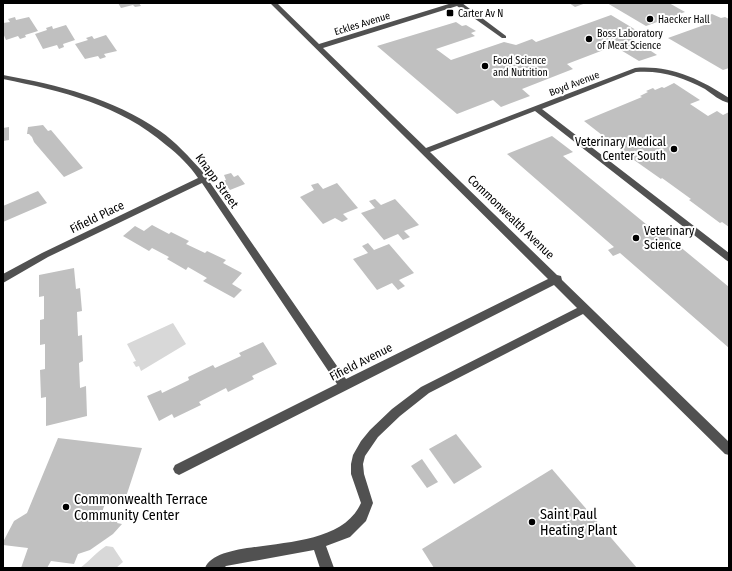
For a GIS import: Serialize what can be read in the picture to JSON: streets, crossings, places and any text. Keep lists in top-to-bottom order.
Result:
{
  "streets": {
    "street": [
      "Eckles Avenue",
      "Boyd Avenue",
      "Knapp Street",
      "Fifield Place",
      "Commonwealth Avenue",
      "Fifield Avenue"
    ]
  },
  "crossings": [
    ["Eckles Avenue", "Commonwealth Avenue"],
    ["Boyd Avenue", "Commonwealth Avenue"],
    ["Knapp Street", "Fifield Place"],
    ["Knapp Street", "Fifield Avenue"],
    ["Commonwealth Avenue", "Fifield Avenue"]
  ],
  "places": {
    "transit": ["Carter Av N"],
    "other": [
      "Haecker Hall",
      "Boss Laboratory of Meat Science",
      "Food Science and Nutrition",
      "Veterinary Medical Center South",
      "Veterinary Science",
      "Commonwealth Terrace Community Center",
      "Saint Paul Heating Plant"
    ]
  }
}
